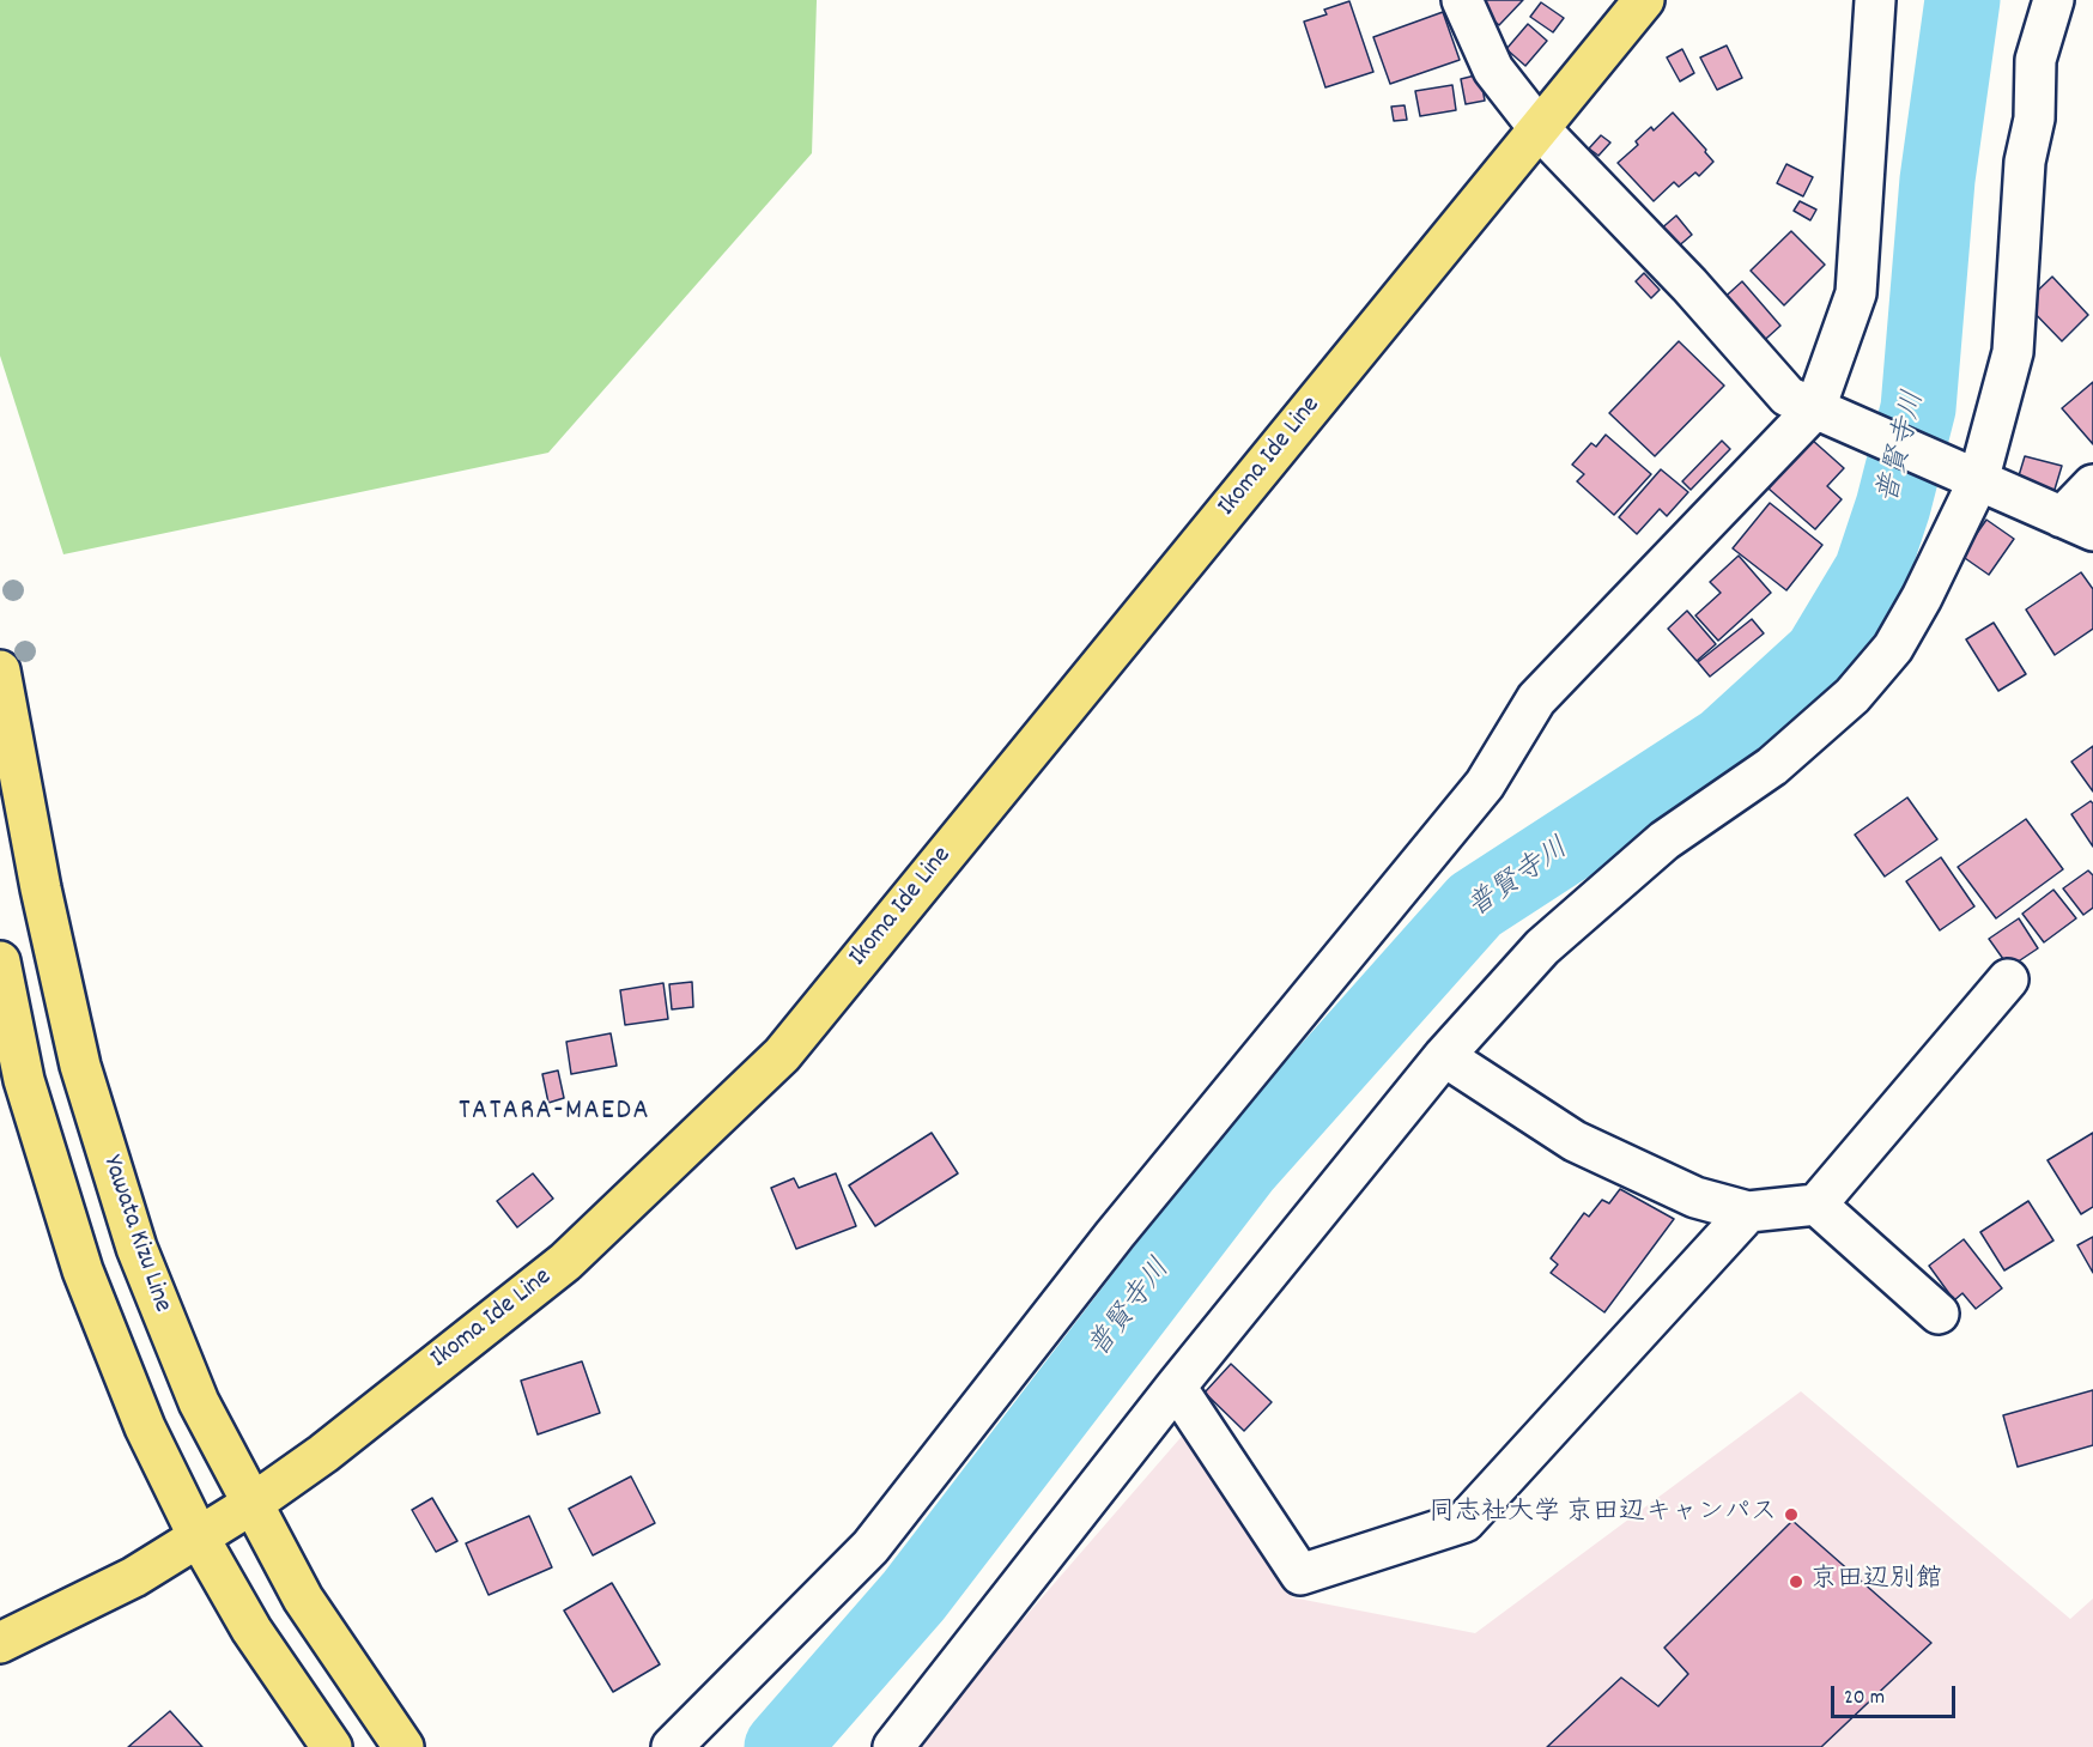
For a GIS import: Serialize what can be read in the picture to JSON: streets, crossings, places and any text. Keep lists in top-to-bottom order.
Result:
{
  "streets": {
    "main road": ["Ikoma Ide Line", "Yawata Kizu Line"]
  },
  "crossings": [
    ["Ikoma Ide Line", "Yawata Kizu Line"]
  ],
  "districts": ["TATARA-MAEDA"],
  "water": ["普賢寺川"],
  "places": ["同志社大学 京田辺キャンパス", "京田辺別館"],
  "scale_bar": "20 m"
}
